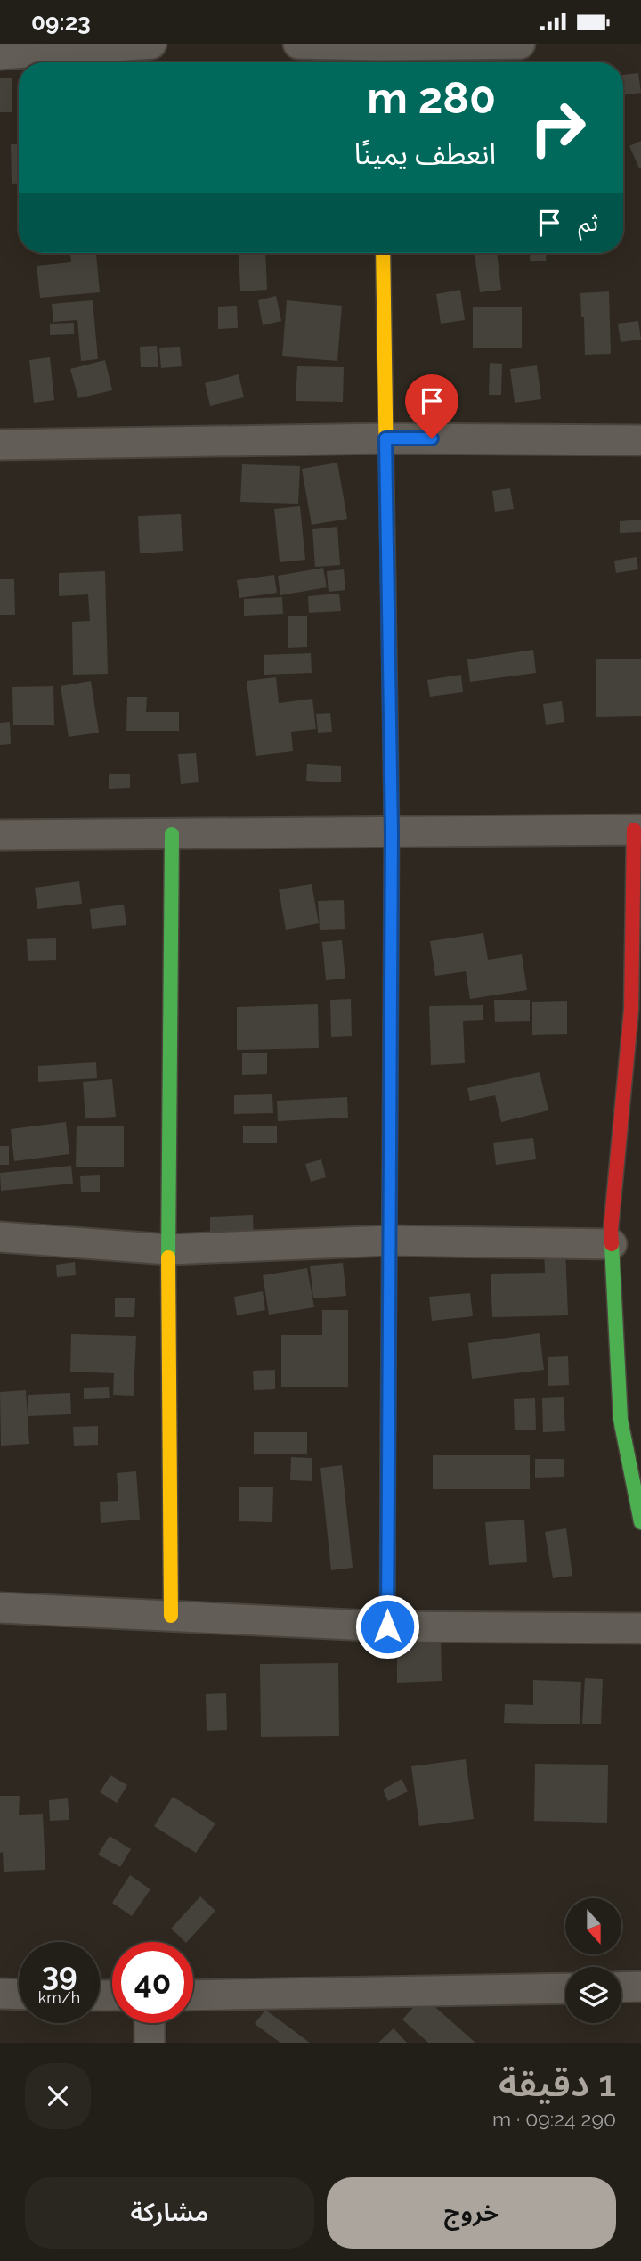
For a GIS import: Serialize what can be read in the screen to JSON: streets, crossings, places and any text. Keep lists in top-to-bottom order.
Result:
{
  "north": "bottom",
  "page": {
    "status": "09:23",
    "turn": ["280 m", "انعطف يمينًا"],
    "then": "ثم",
    "speed": "39 km/h",
    "limit": "40",
    "heading": ["1 دقيقة", "290 m · 09:24"],
    "buttons": ["خروج", "مشاركة"]
  }
}
